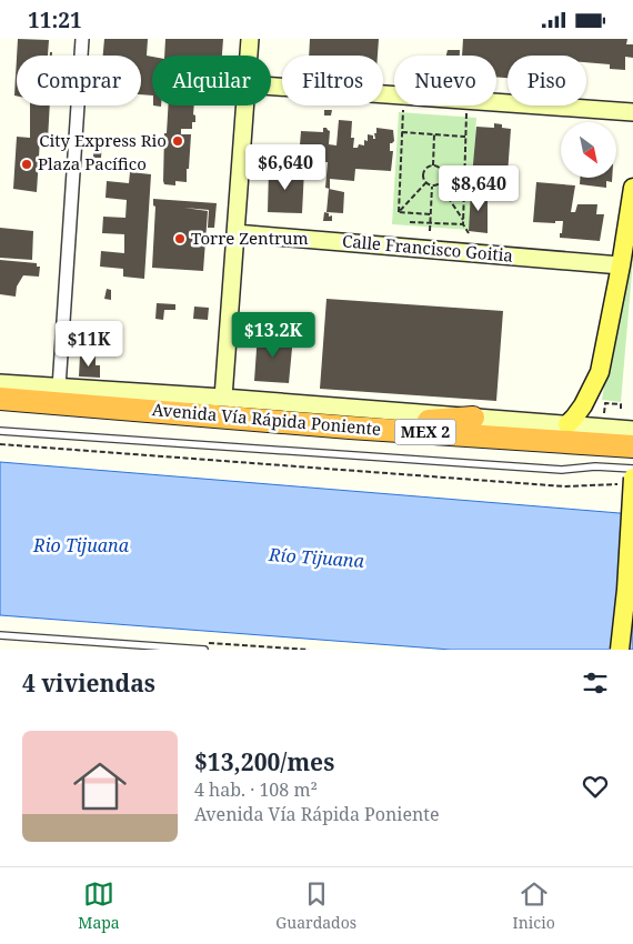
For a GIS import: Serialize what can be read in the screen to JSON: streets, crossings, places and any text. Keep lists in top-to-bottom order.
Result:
{
  "streets": {
    "highway": ["Avenida Vía Rápida Poniente", "MEX 2"],
    "street": ["Calle Francisco Goitia"]
  },
  "water": ["Rio Tijuana", "Río Tijuana"],
  "places": ["City Express Rio", "Plaza Pacífico", "Torre Zentrum"],
  "north": "bottom right",
  "page": {
    "status": "11:21",
    "chip": [
      "Comprar",
      "Alquilar",
      "Filtros",
      "Nuevo",
      "Piso"
    ],
    "price": [
      "$6,640",
      "$8,640",
      "$13.2K",
      "$11K"
    ],
    "heading": "4 viviendas",
    "list": [
      {
        "name": "$13,200/mes",
        "note": "4 hab. · 108 m² · Avenida Vía Rápida Poniente"
      }
    ],
    "tabs": ["Mapa", "Guardados", "Inicio"]
  }
}
